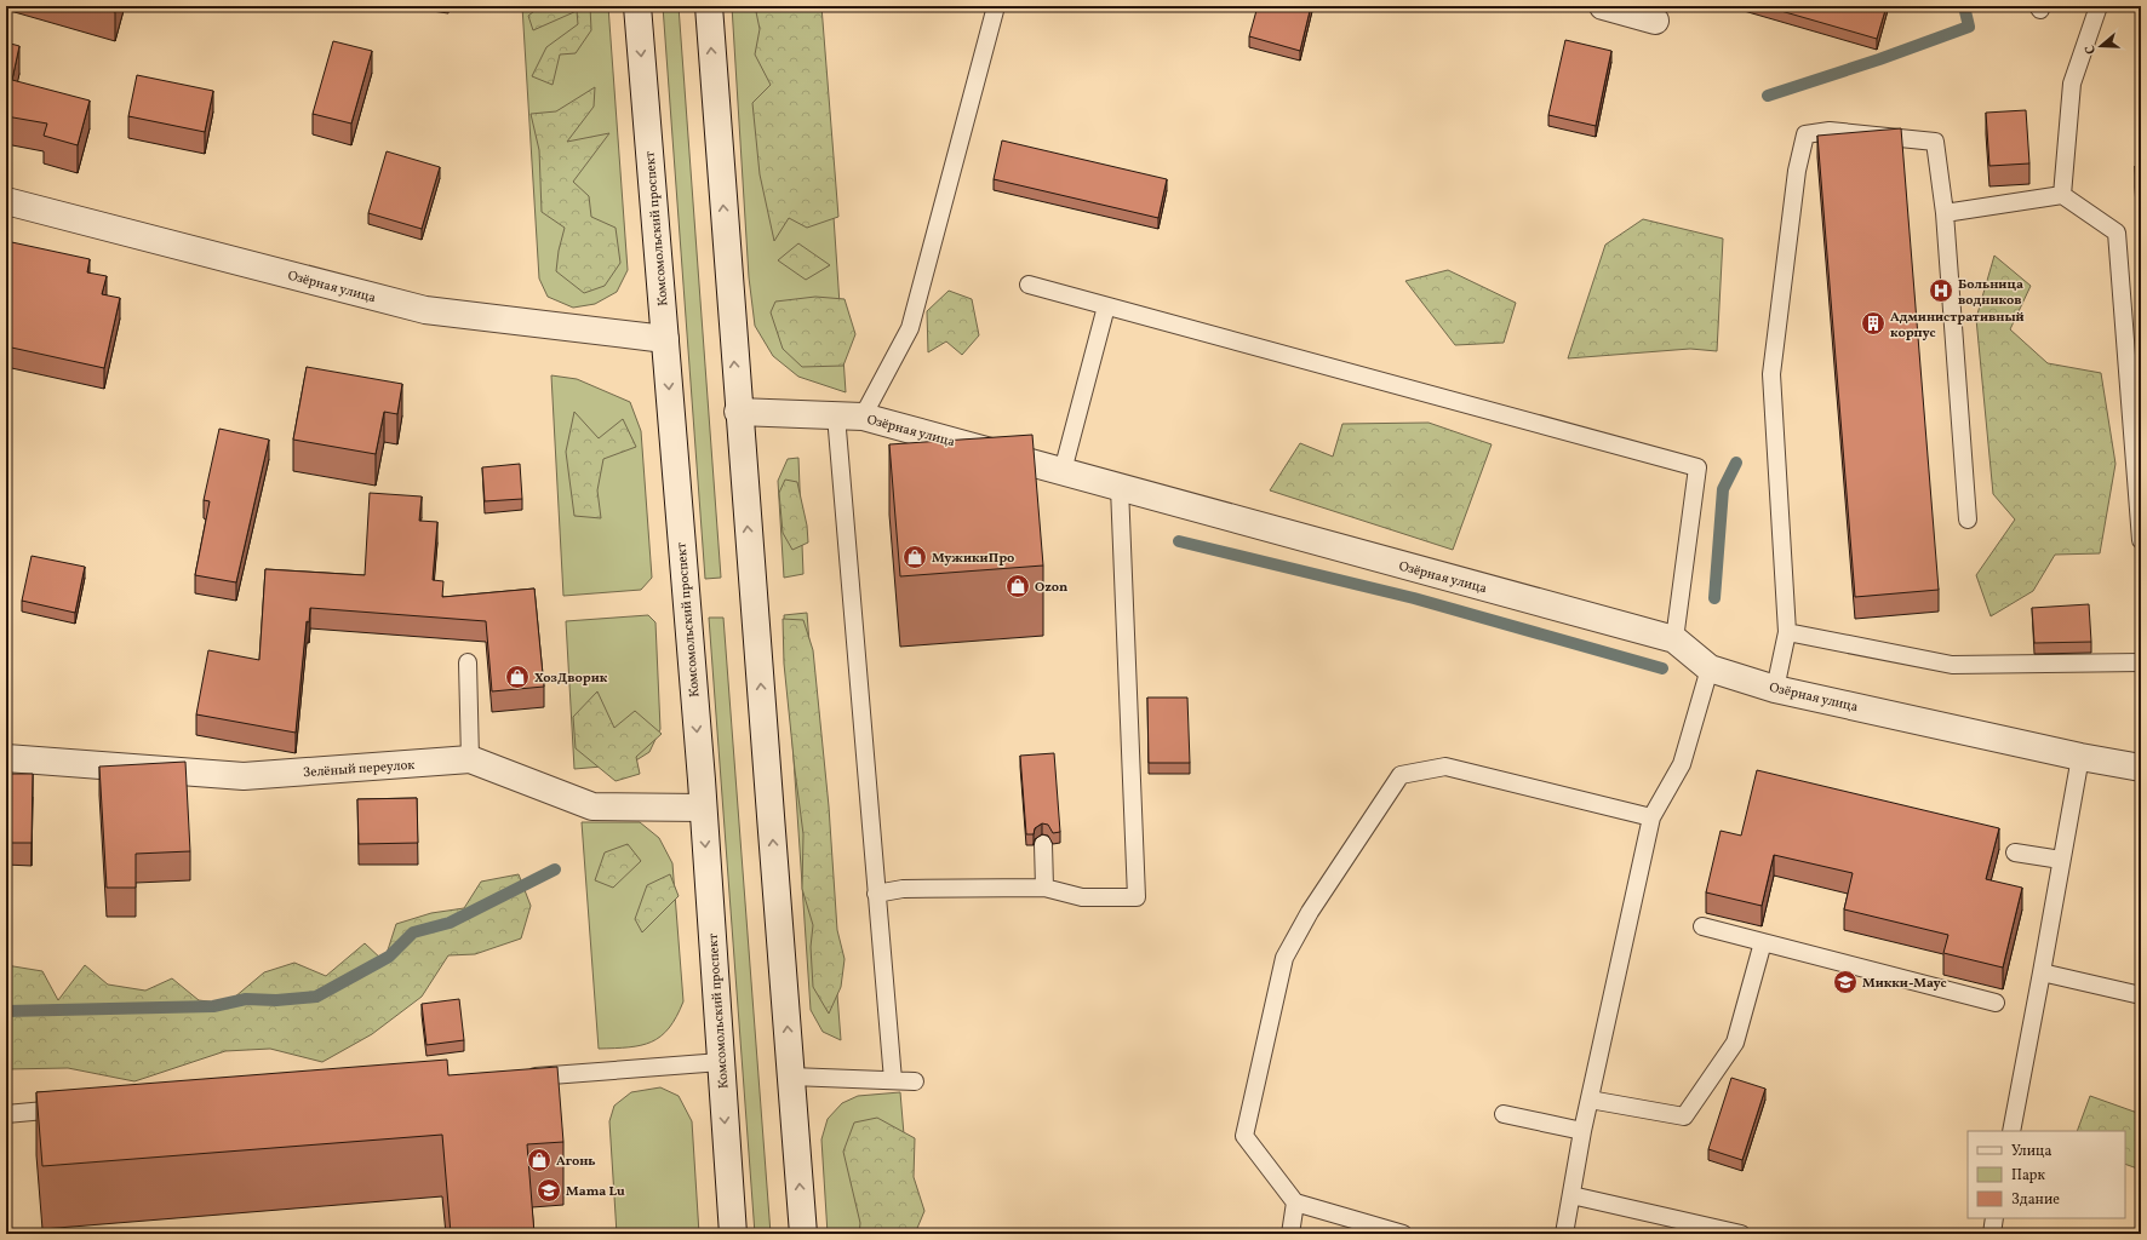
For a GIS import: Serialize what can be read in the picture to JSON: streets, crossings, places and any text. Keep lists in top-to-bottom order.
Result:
{
  "streets": {
    "street": ["Комсомольский проспект", "Озёрная улица", "Зелёный переулок"]
  },
  "crossings": [
    ["Комсомольский проспект", "Озёрная улица"],
    ["Комсомольский проспект", "Зелёный переулок"]
  ],
  "places": {
    "hospital": ["Больница водников"],
    "building": ["Административный корпус"],
    "shop": [
      "МужикиПро",
      "Ozon",
      "ХозДворик",
      "Агонь"
    ],
    "school or university": ["Микки-Маус", "Mama Lu"]
  },
  "legend": ["Улица", "Парк", "Здание"],
  "north": "left"
}
